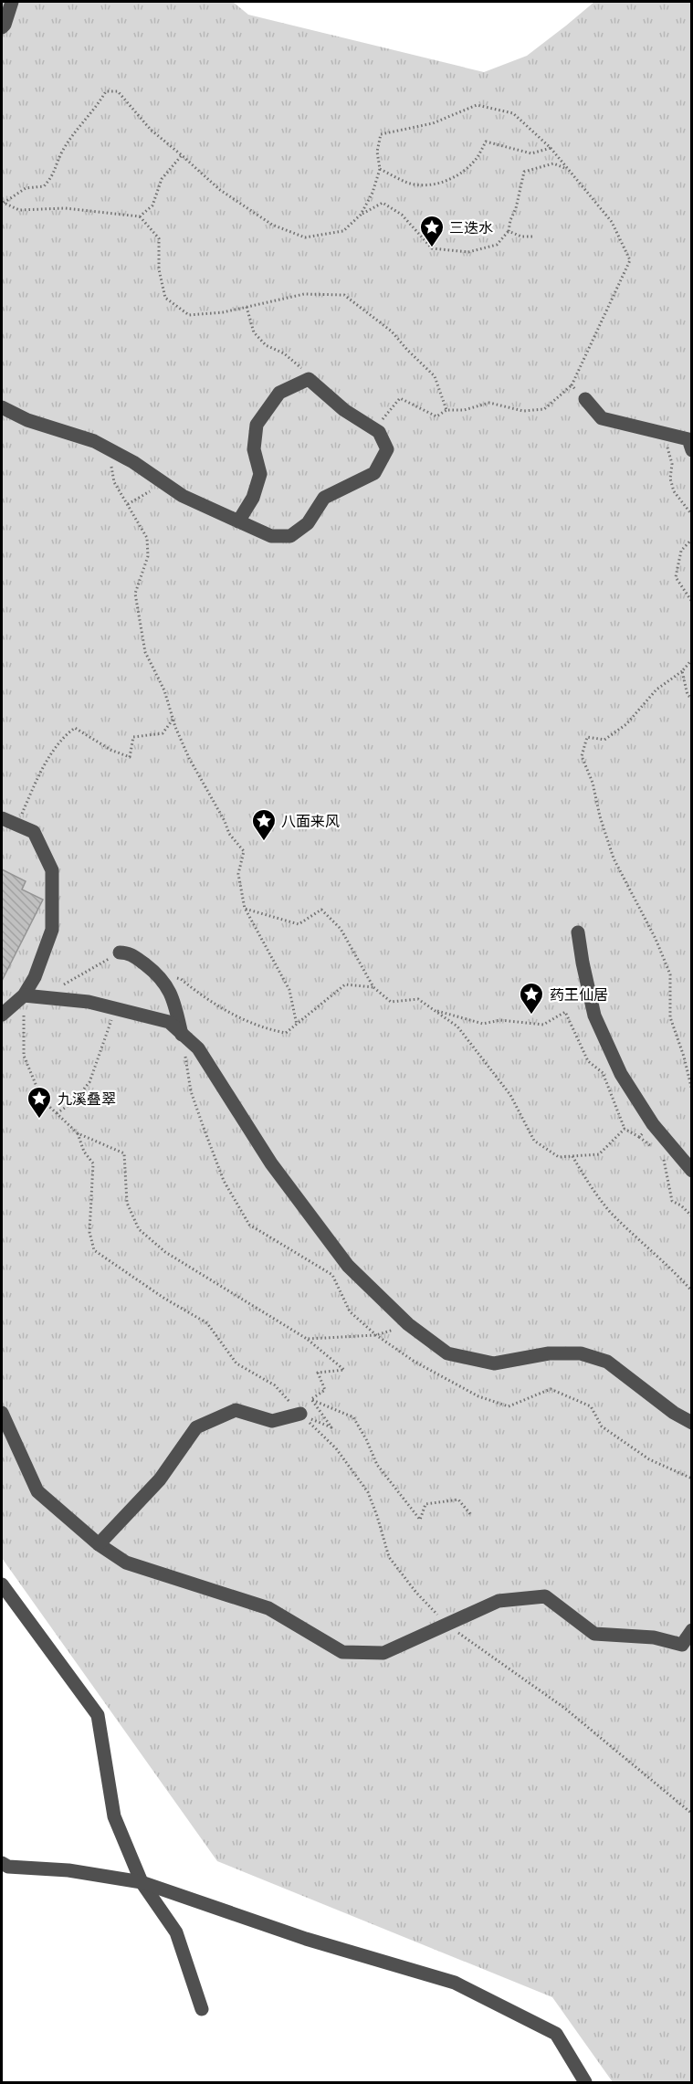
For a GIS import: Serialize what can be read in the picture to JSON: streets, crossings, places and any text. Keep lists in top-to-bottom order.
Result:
{
  "places": {
    "place": [
      "三迭水",
      "八面来风",
      "药王仙居",
      "九溪叠翠"
    ]
  }
}
